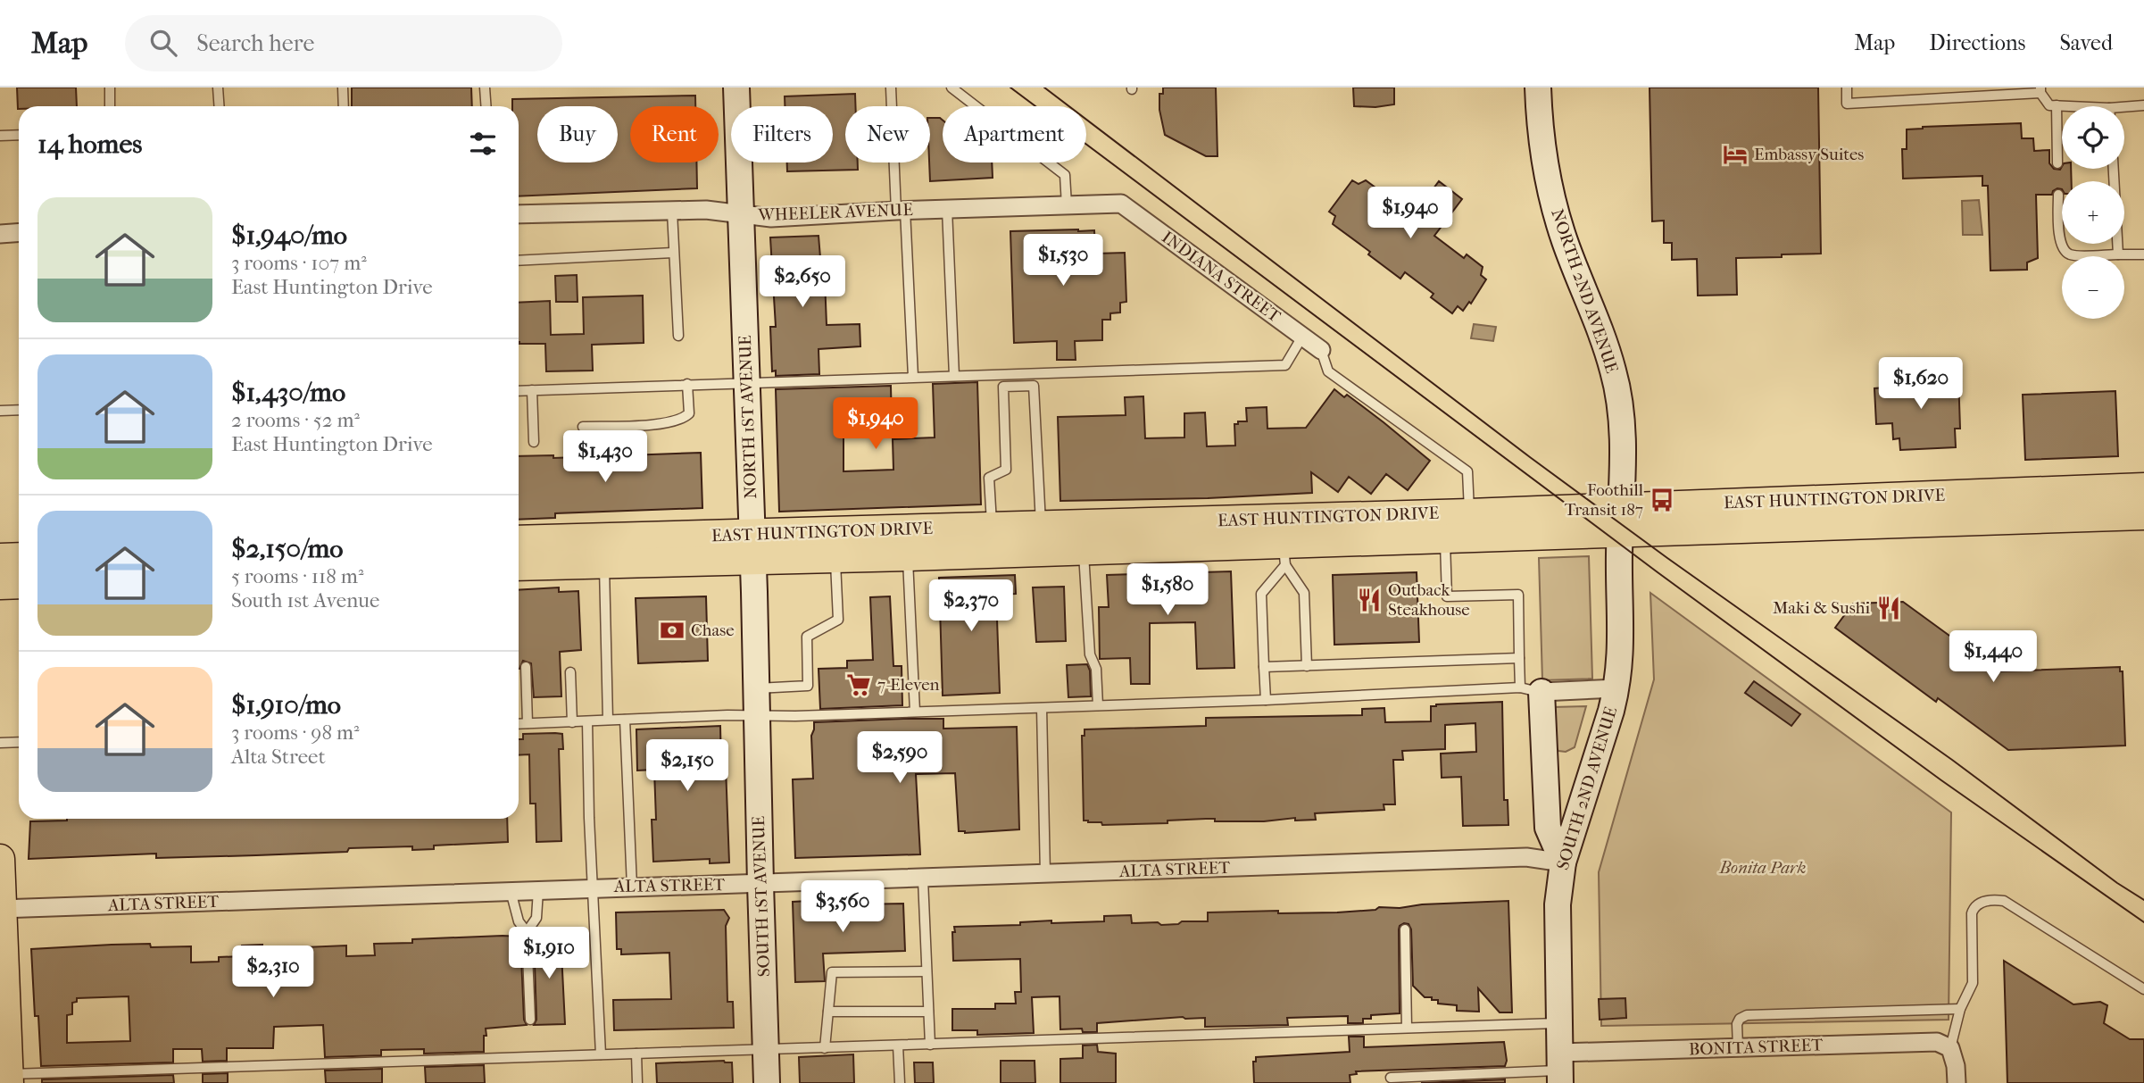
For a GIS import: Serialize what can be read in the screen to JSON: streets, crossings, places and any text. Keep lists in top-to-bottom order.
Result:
{
  "streets": {
    "main road": ["EAST HUNTINGTON DRIVE"],
    "street": [
      "WHEELER AVENUE",
      "INDIANA STREET",
      "NORTH 2ND AVENUE",
      "NORTH 1ST AVENUE",
      "SOUTH 2ND AVENUE",
      "ALTA STREET",
      "SOUTH 1ST AVENUE",
      "BONITA STREET"
    ]
  },
  "crossings": [
    ["WHEELER AVENUE", "INDIANA STREET"],
    ["WHEELER AVENUE", "NORTH 1ST AVENUE"],
    ["NORTH 2ND AVENUE", "EAST HUNTINGTON DRIVE"],
    ["NORTH 2ND AVENUE", "SOUTH 2ND AVENUE"],
    ["NORTH 1ST AVENUE", "EAST HUNTINGTON DRIVE"],
    ["NORTH 1ST AVENUE", "SOUTH 1ST AVENUE"],
    ["EAST HUNTINGTON DRIVE", "SOUTH 2ND AVENUE"],
    ["EAST HUNTINGTON DRIVE", "SOUTH 1ST AVENUE"],
    ["SOUTH 2ND AVENUE", "ALTA STREET"],
    ["SOUTH 2ND AVENUE", "BONITA STREET"],
    ["ALTA STREET", "SOUTH 1ST AVENUE"]
  ],
  "parks": ["Bonita Park"],
  "places": {
    "hotel": ["Embassy Suites"],
    "bus stop": ["Foothill Transit 187"],
    "restaurant": ["Outback Steakhouse", "Maki & Sushi"],
    "bank": ["Chase"],
    "supermarket": ["7-Eleven"]
  },
  "page": {
    "header": "Map",
    "search": "Search here",
    "nav": ["Map", "Directions", "Saved"],
    "map_buttons": ["+", "−"],
    "chip": [
      "Buy",
      "Rent",
      "Filters",
      "New",
      "Apartment"
    ],
    "heading": "14 homes",
    "list": [
      {
        "name": "$1,940/mo",
        "note": "3 rooms · 107 m² · East Huntington Drive"
      },
      {
        "name": "$1,430/mo",
        "note": "2 rooms · 52 m² · East Huntington Drive"
      },
      {
        "name": "$2,150/mo",
        "note": "5 rooms · 118 m² · South 1st Avenue"
      },
      {
        "name": "$1,910/mo",
        "note": "3 rooms · 98 m² · Alta Street"
      }
    ],
    "price": [
      "$1,940",
      "$1,530",
      "$2,650",
      "$1,620",
      "$1,940",
      "$1,430",
      "$1,580",
      "$2,370",
      "$1,440",
      "$2,590",
      "$2,150",
      "$3,560",
      "$1,910",
      "$2,310"
    ]
  }
}
